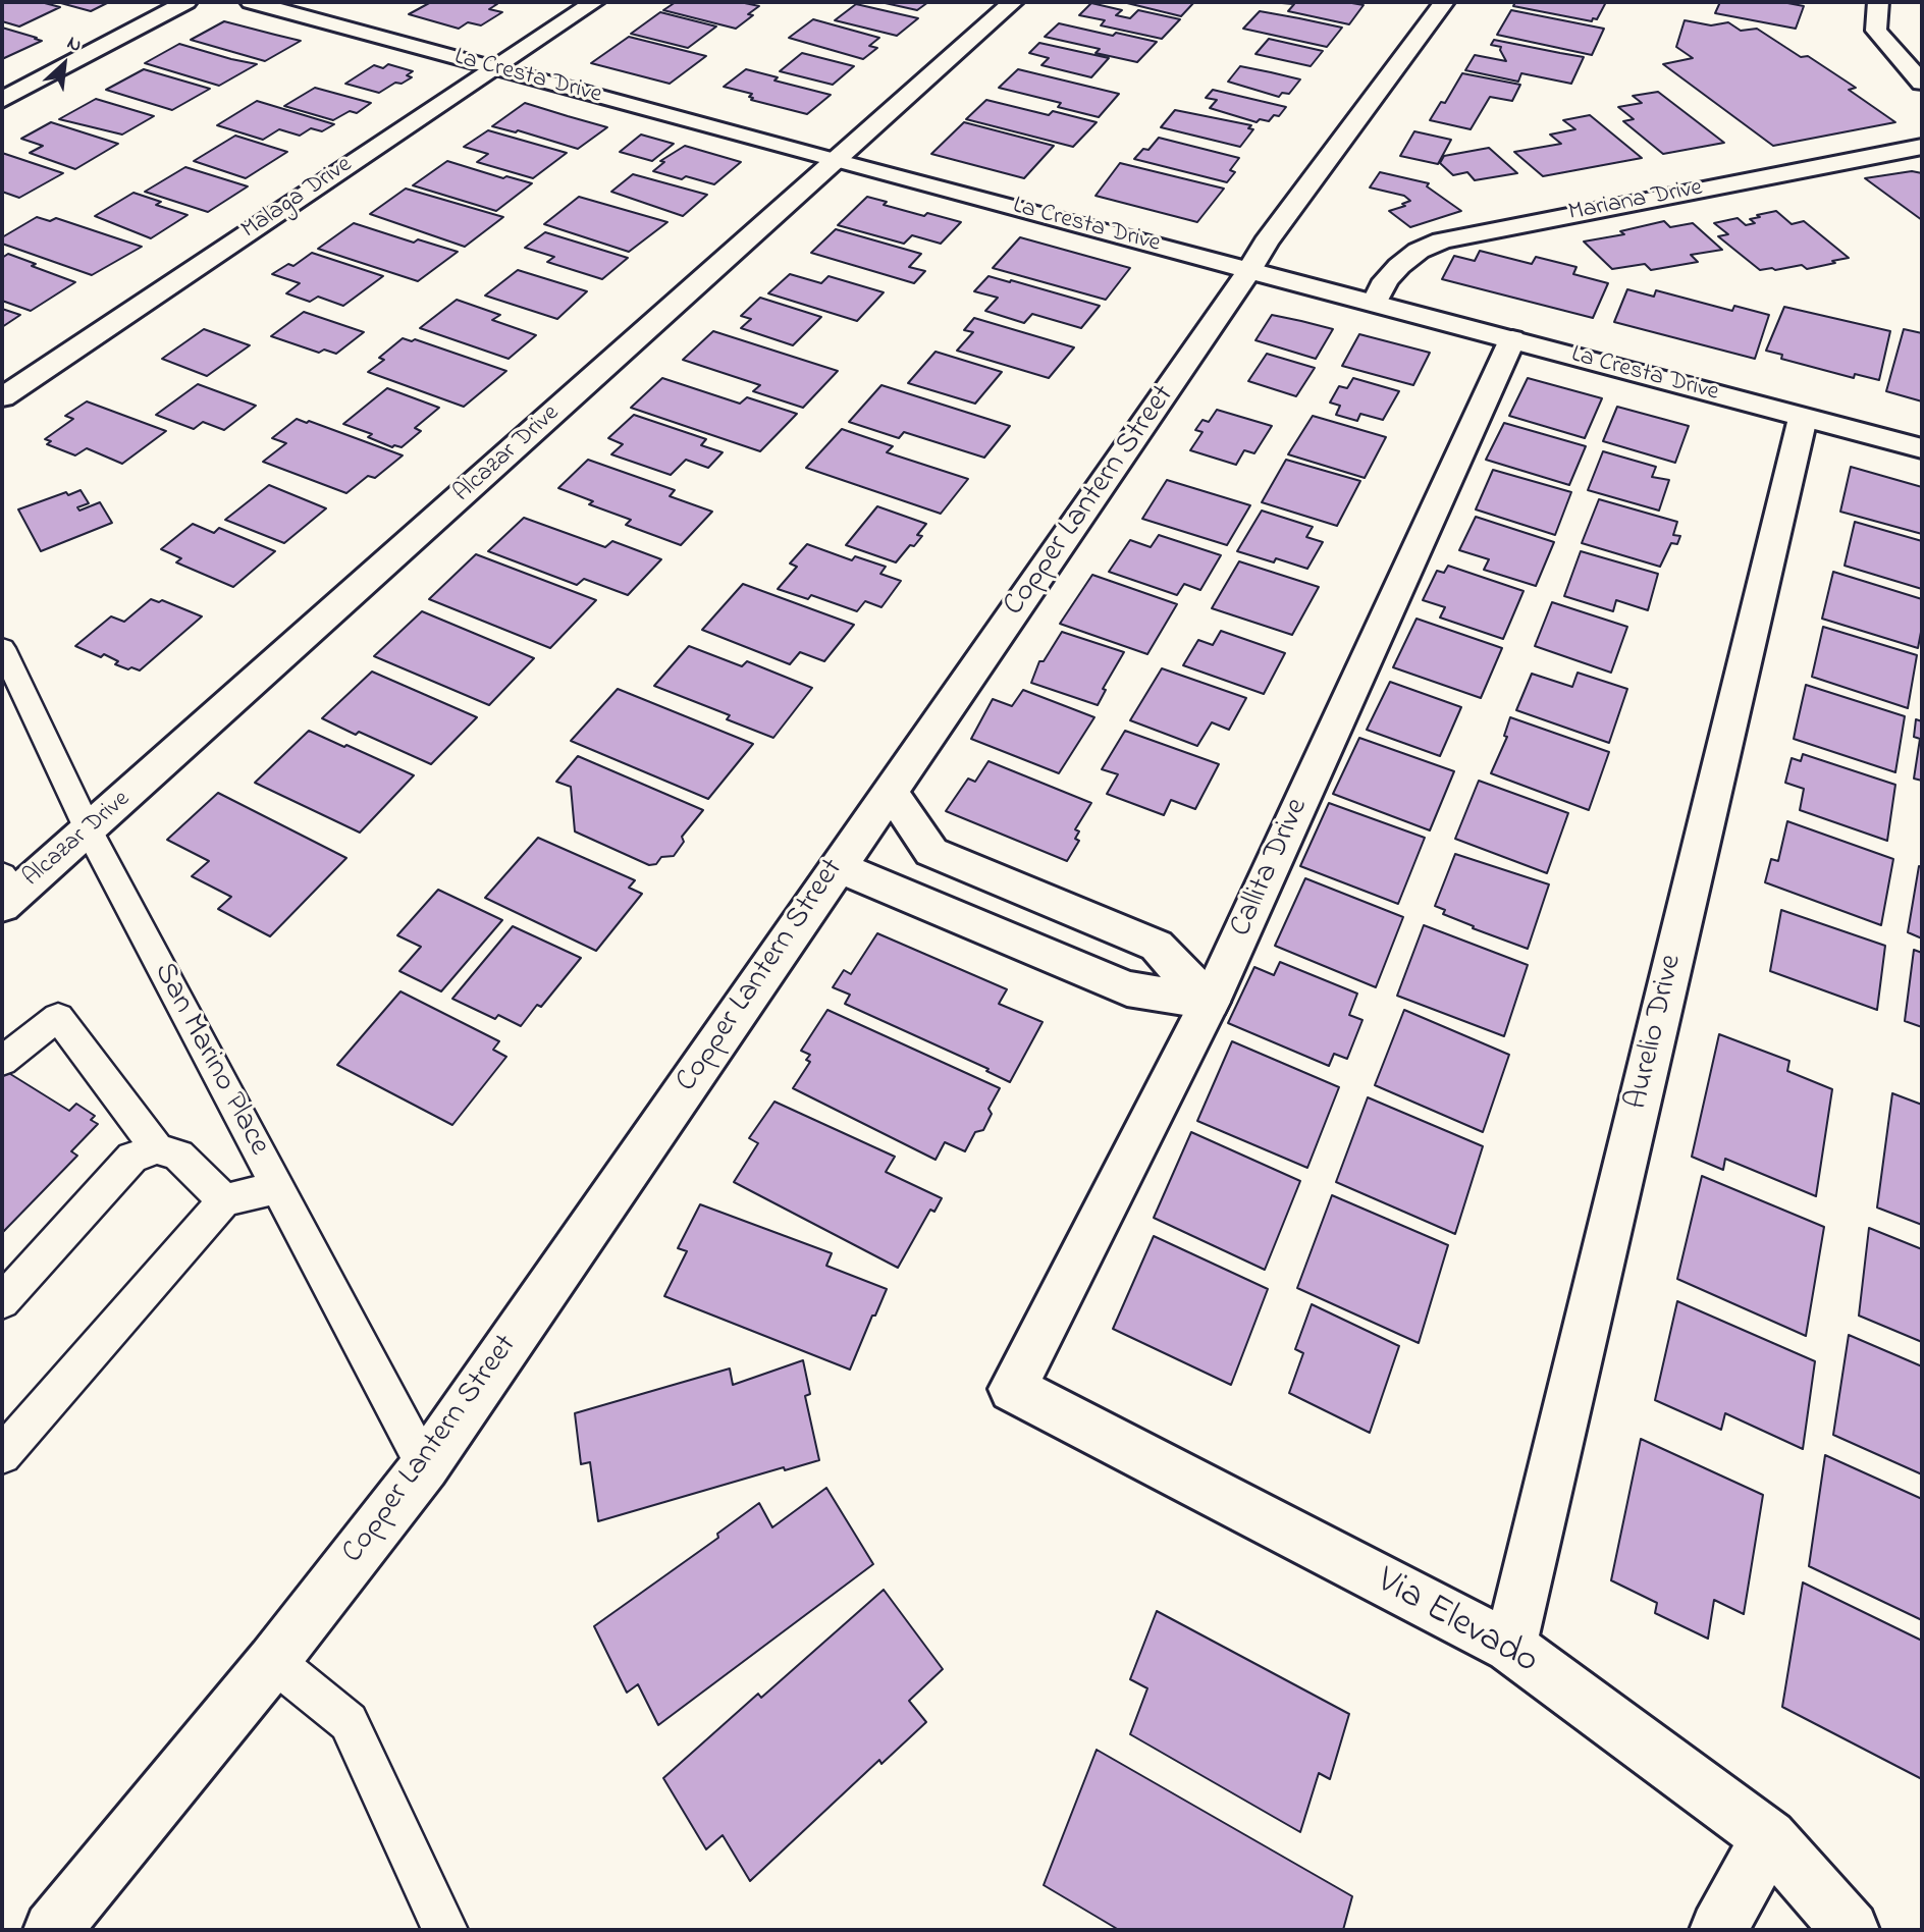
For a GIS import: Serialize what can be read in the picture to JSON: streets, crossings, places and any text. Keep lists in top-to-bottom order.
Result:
{
  "streets": {
    "street": [
      "La Cresta Drive",
      "Malaga Drive",
      "Mariana Drive",
      "Alcazar Drive",
      "Copper Lantern Street",
      "Callita Drive",
      "Aurelio Drive",
      "Via Elevado"
    ],
    "lane": ["San Marino Place"]
  },
  "crossings": [
    ["La Cresta Drive", "Malaga Drive"],
    ["La Cresta Drive", "Mariana Drive"],
    ["La Cresta Drive", "Alcazar Drive"],
    ["La Cresta Drive", "Copper Lantern Street"],
    ["La Cresta Drive", "Callita Drive"],
    ["La Cresta Drive", "Aurelio Drive"],
    ["Alcazar Drive", "San Marino Place"],
    ["Copper Lantern Street", "San Marino Place"],
    ["Callita Drive", "Via Elevado"],
    ["Aurelio Drive", "Via Elevado"]
  ],
  "north": "top right"
}
